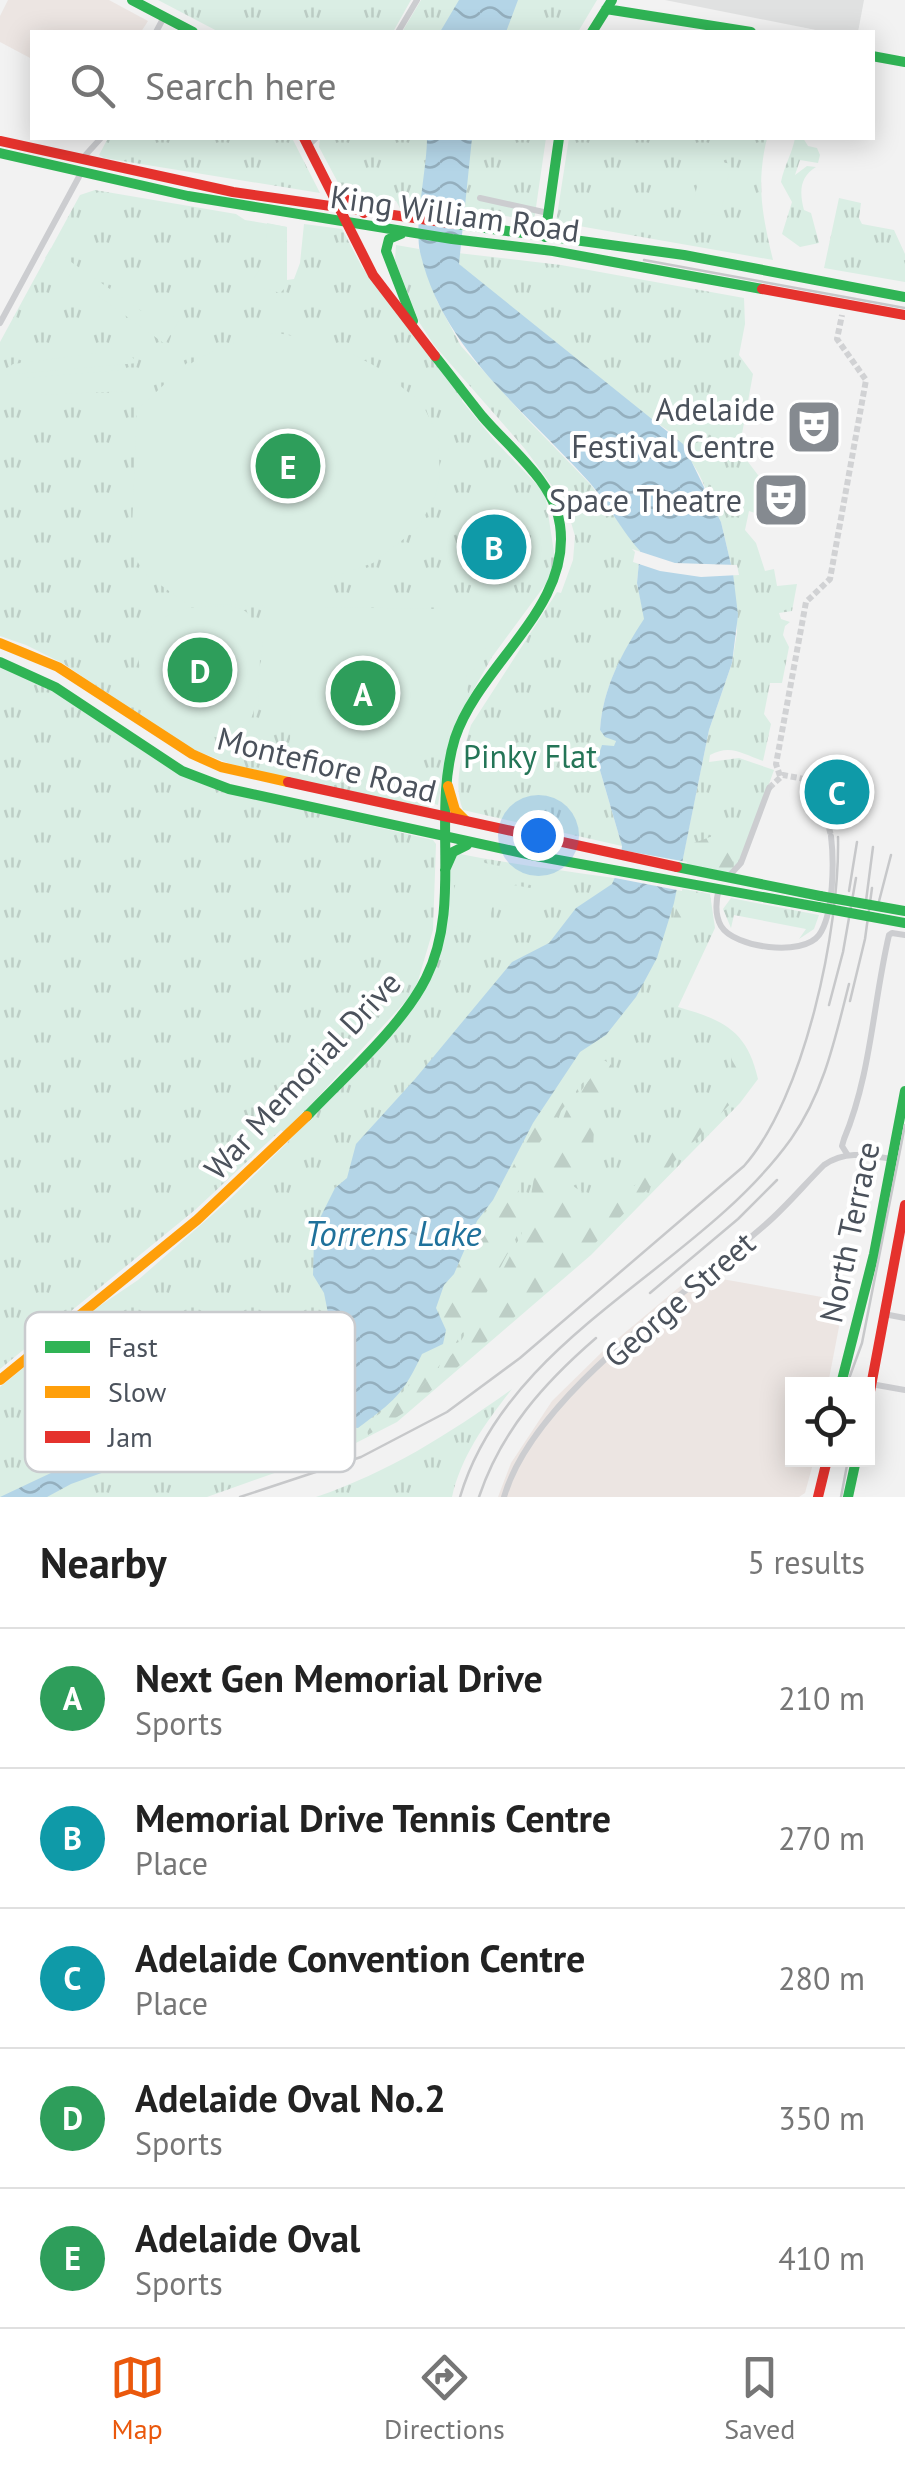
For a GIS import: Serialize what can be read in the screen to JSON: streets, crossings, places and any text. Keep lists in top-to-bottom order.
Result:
{
  "streets": {
    "main road": [
      "King William Road",
      "Montefiore Road",
      "War Memorial Drive",
      "North Terrace"
    ],
    "street": ["George Street"]
  },
  "crossings": [
    ["King William Road", "War Memorial Drive"],
    ["Montefiore Road", "War Memorial Drive"]
  ],
  "water": ["Torrens Lake"],
  "parks": ["Pinky Flat"],
  "places": {
    "theatre": ["Adelaide Festival Centre", "Space Theatre"]
  },
  "legend": ["Fast", "Slow", "Jam"],
  "page": {
    "search": "Search here",
    "pins": [
      "E",
      "B",
      "D",
      "A",
      "C"
    ],
    "heading": ["Nearby", "5 results"],
    "list": [
      {
        "mark": "A",
        "name": "Next Gen Memorial Drive",
        "note": "Sports",
        "value": "210 m"
      },
      {
        "mark": "B",
        "name": "Memorial Drive Tennis Centre",
        "note": "Place",
        "value": "270 m"
      },
      {
        "mark": "C",
        "name": "Adelaide Convention Centre",
        "note": "Place",
        "value": "280 m"
      },
      {
        "mark": "D",
        "name": "Adelaide Oval No.2",
        "note": "Sports",
        "value": "350 m"
      },
      {
        "mark": "E",
        "name": "Adelaide Oval",
        "note": "Sports",
        "value": "410 m"
      }
    ],
    "nav": ["Map", "Directions", "Saved"]
  }
}
